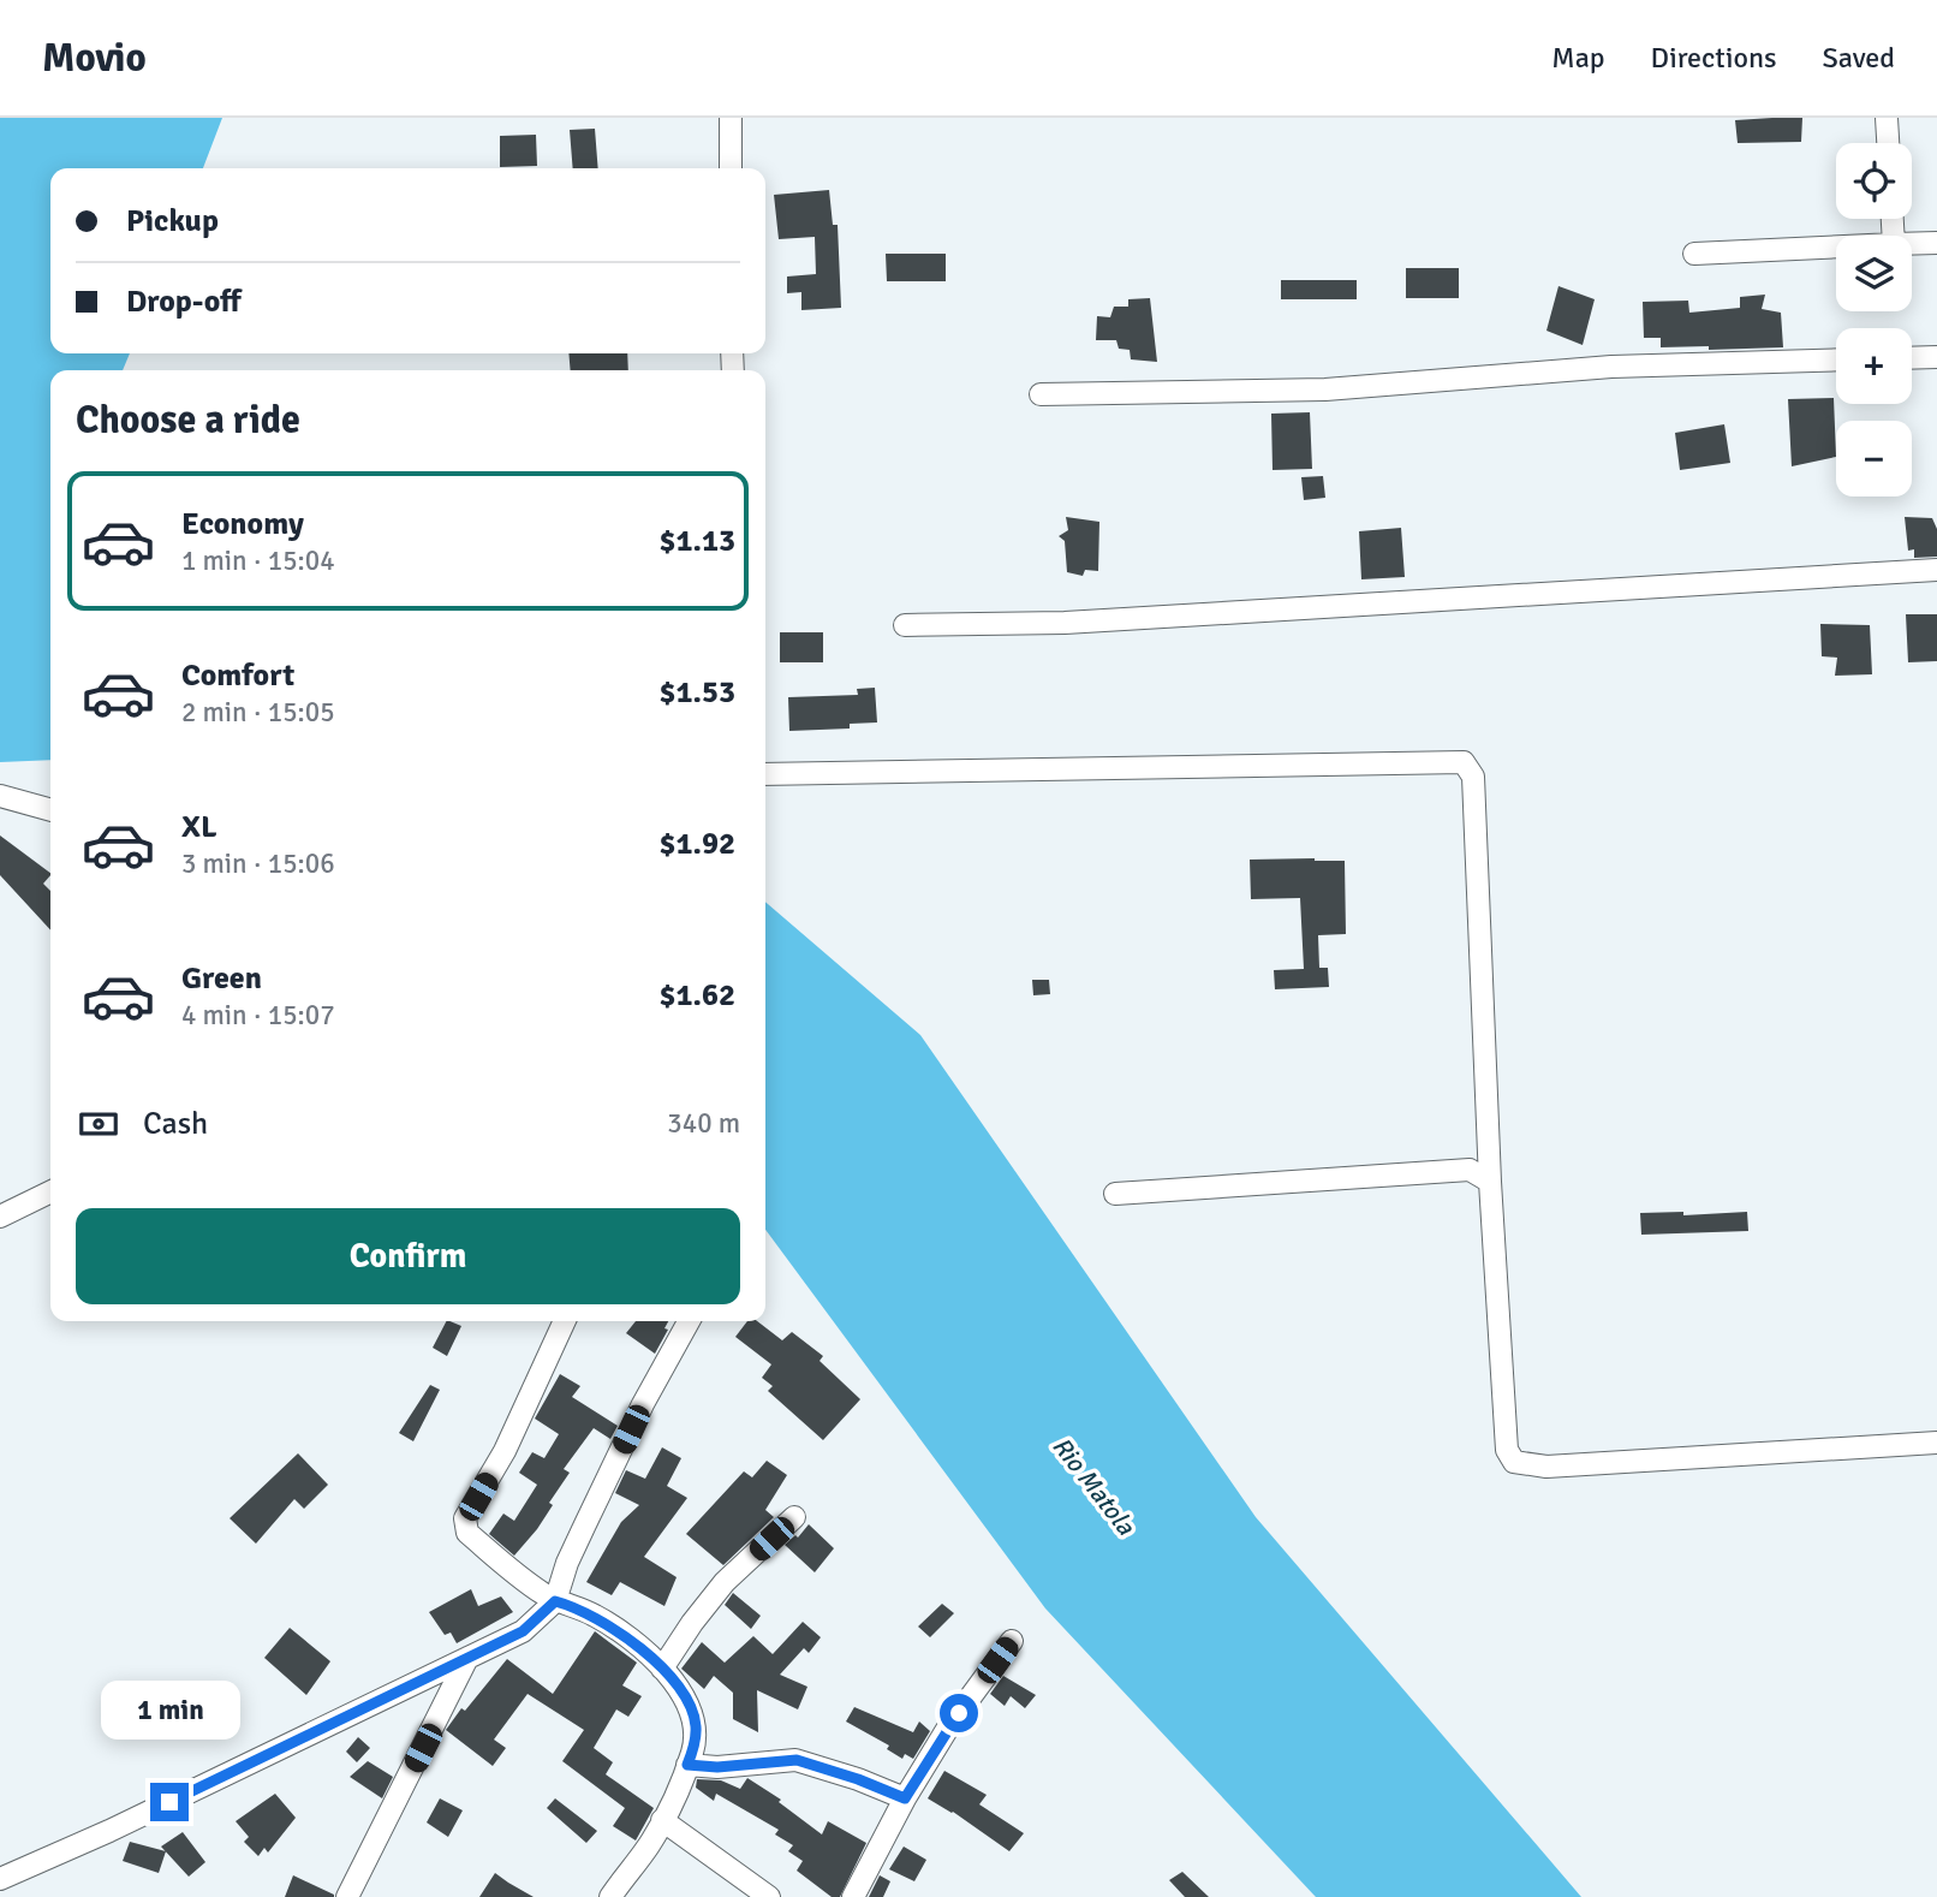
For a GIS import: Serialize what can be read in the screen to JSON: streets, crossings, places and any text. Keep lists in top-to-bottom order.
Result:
{
  "water": ["Rio Matola"],
  "page": {
    "header": "Movio",
    "nav": ["Map", "Directions", "Saved"],
    "map_buttons": ["+", "−"],
    "banner": ["Pickup", "Drop-off"],
    "heading": "Choose a ride",
    "list": [
      {
        "name": "Economy",
        "note": "1 min · 15:04",
        "value": "$1.13"
      },
      {
        "name": "Comfort",
        "note": "2 min · 15:05",
        "value": "$1.53"
      },
      {
        "name": "XL",
        "note": "3 min · 15:06",
        "value": "$1.92"
      },
      {
        "name": "Green",
        "note": "4 min · 15:07",
        "value": "$1.62"
      }
    ],
    "pay": ["Cash", "340 m"],
    "buttons": "Confirm",
    "bubble": "1 min"
  }
}
